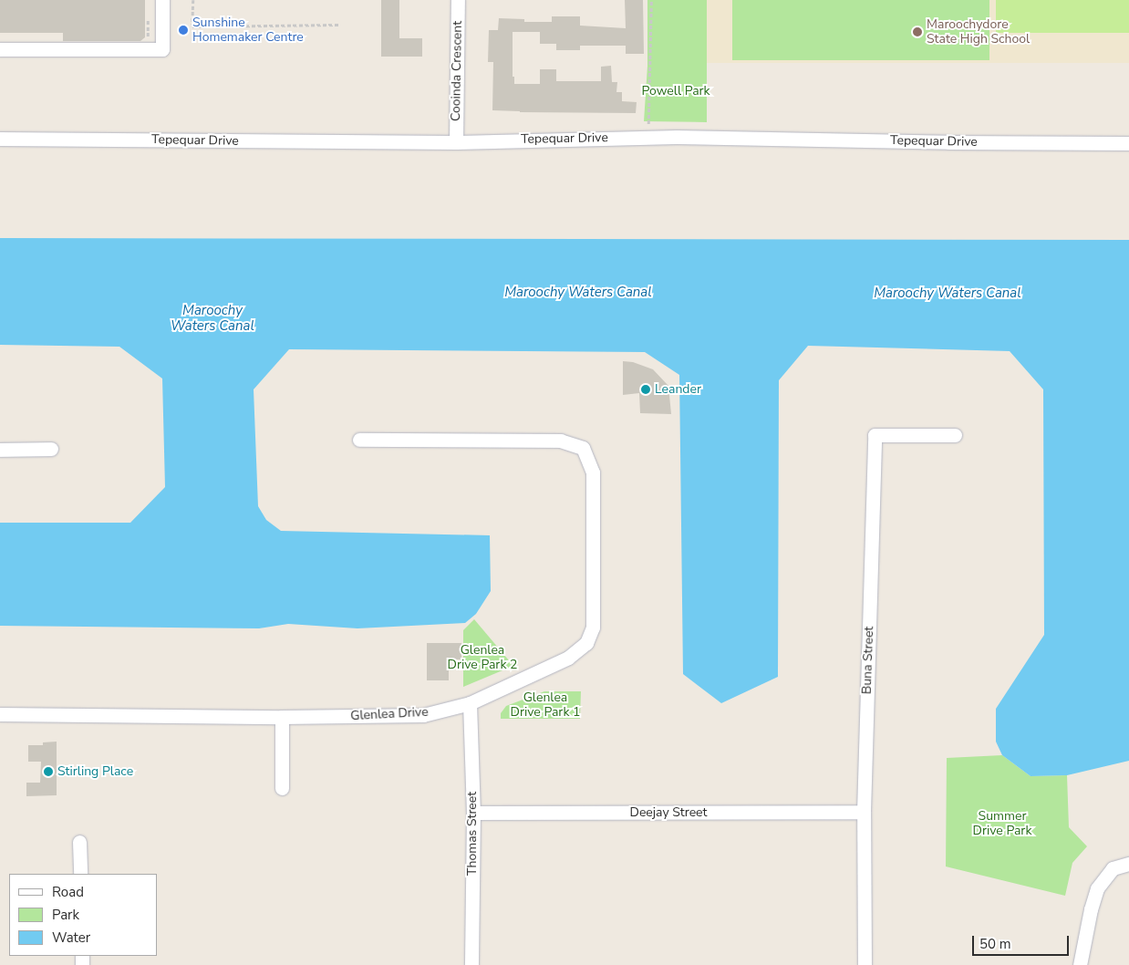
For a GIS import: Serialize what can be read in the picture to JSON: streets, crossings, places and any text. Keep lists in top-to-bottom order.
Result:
{
  "streets": {
    "street": [
      "Cooinda Crescent",
      "Tepequar Drive",
      "Buna Street",
      "Glenlea Drive",
      "Deejay Street",
      "Thomas Street"
    ]
  },
  "crossings": [
    ["Cooinda Crescent", "Tepequar Drive"],
    ["Buna Street", "Deejay Street"],
    ["Glenlea Drive", "Thomas Street"],
    ["Deejay Street", "Thomas Street"]
  ],
  "water": ["Maroochy Waters Canal"],
  "parks": [
    "Powell Park",
    "Glenlea Drive Park 2",
    "Glenlea Drive Park 1",
    "Summer Drive Park"
  ],
  "places": [
    "Sunshine Homemaker Centre",
    "Maroochydore State High School",
    "Leander",
    "Stirling Place"
  ],
  "legend": ["Road", "Park", "Water"],
  "scale_bar": "50 m"
}
